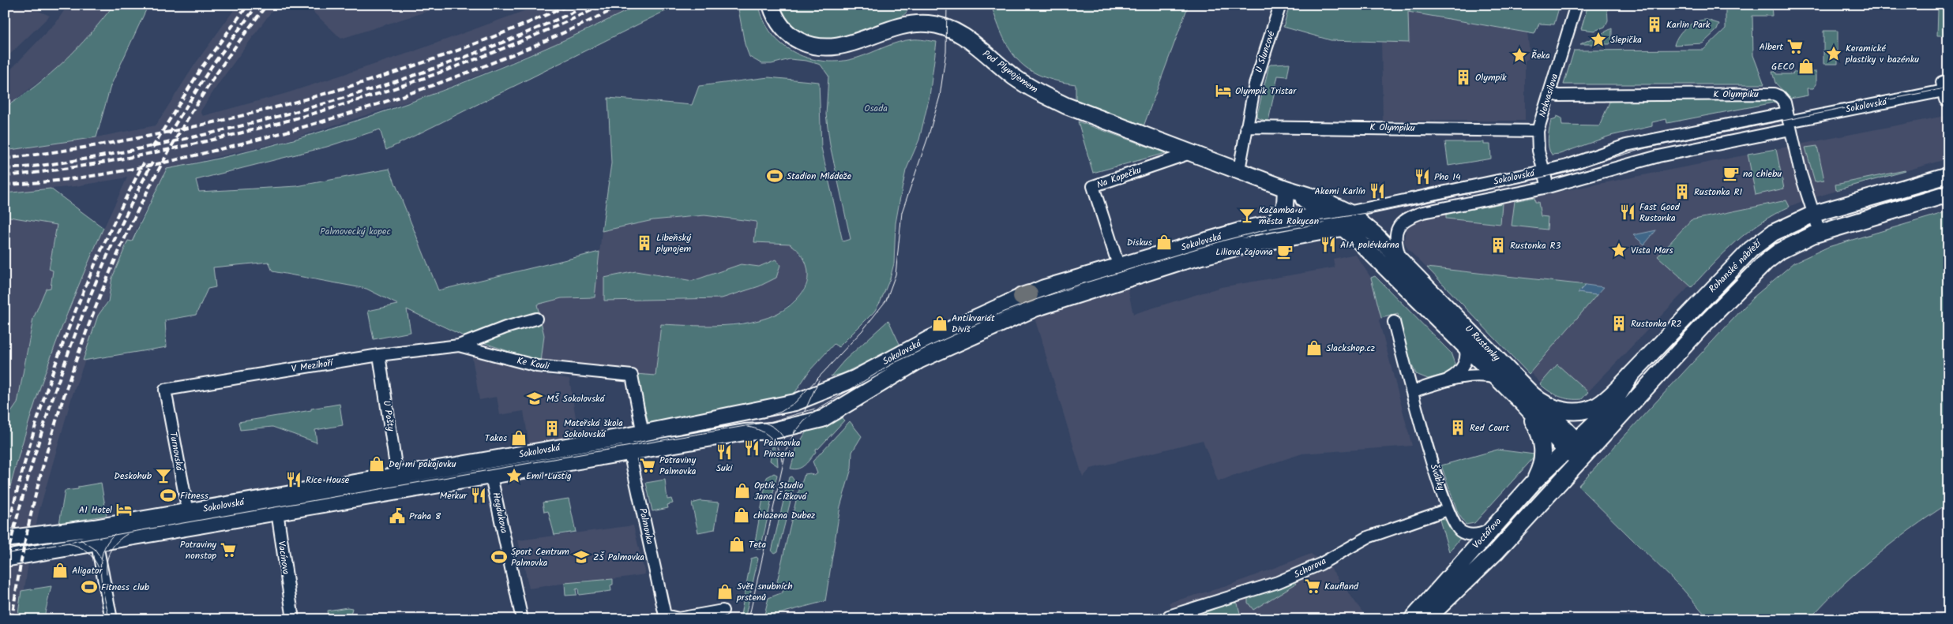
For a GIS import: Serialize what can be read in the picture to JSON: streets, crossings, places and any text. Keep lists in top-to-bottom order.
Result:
{
  "streets": {
    "main road": [
      "Pod Plynojemem",
      "Sokolovská",
      "Rohanské nábřeží",
      "U Rustonky",
      "Voctářova"
    ],
    "street": [
      "U Sluncové",
      "K Olympiku",
      "Nekvasilova",
      "Na Kopečku",
      "Ke Kouli",
      "V Mezihoří",
      "U Pošty",
      "Turnovská",
      "Švábky",
      "Heydukova",
      "Palmovka",
      "Vacínova",
      "Schorova"
    ]
  },
  "crossings": [
    ["U Sluncové", "Pod Plynojemem"],
    ["U Sluncové", "K Olympiku"],
    ["Pod Plynojemem", "Sokolovská"],
    ["Pod Plynojemem", "Na Kopečku"],
    ["Pod Plynojemem", "U Rustonky"],
    ["K Olympiku", "Nekvasilova"],
    ["K Olympiku", "Sokolovská"],
    ["K Olympiku", "Rohanské nábřeží"],
    ["Nekvasilova", "Sokolovská"],
    ["Sokolovská", "Na Kopečku"],
    ["Sokolovská", "U Rustonky"],
    ["Sokolovská", "Ke Kouli"],
    ["Sokolovská", "U Pošty"],
    ["Sokolovská", "Turnovská"],
    ["Sokolovská", "Heydukova"],
    ["Sokolovská", "Palmovka"],
    ["Sokolovská", "Vacínova"],
    ["Rohanské nábřeží", "U Rustonky"],
    ["Rohanské nábřeží", "Voctářova"],
    ["Ke Kouli", "V Mezihoří"],
    ["V Mezihoří", "U Pošty"],
    ["V Mezihoří", "Turnovská"],
    ["Švábky", "Voctářova"],
    ["Švábky", "Schorova"]
  ],
  "parks": ["Osada", "Palmovecký kopec"],
  "places": {
    "building": [
      "Karlin Park",
      "Olympik",
      "Rustonka R1",
      "Libeňský plynojem",
      "Rustonka R3",
      "Rustonka R2",
      "Red Court",
      "Mateřská škola Sokolovská"
    ],
    "place": [
      "Slepička",
      "Keramické plastiky v bazénku",
      "Řeka",
      "Vista Mars",
      "Emil Lustig"
    ],
    "supermarket": [
      "Albert",
      "Potraviny Palmovka",
      "Potraviny nonstop",
      "Kaufland"
    ],
    "shop": [
      "GECO",
      "Diskus",
      "Antikvariát Diviš",
      "Slackshop.cz",
      "Takos",
      "Dej mi pokojovku",
      "Optik Studio Jana Čížková",
      "chlazena Dubez",
      "Teta",
      "Aligator",
      "Svět snubních prstenů"
    ],
    "hotel": ["Olympik Tristar", "A1 Hotel"],
    "cafe": ["na chlebu", "Liliová čajovna"],
    "sports": [
      "Stadion Mládeže",
      "Fitness",
      "Sport Centrum Palmovka",
      "Fitness club"
    ],
    "restaurant": [
      "Pho 14",
      "Akemi Karlín",
      "Fast Good Rustonka",
      "AIA polévkárna",
      "Palmovka Pinseria",
      "Suki",
      "Rice House",
      "Merkur"
    ],
    "bar": ["Kačamba u města Rokycan", "Deskohub"],
    "school or university": ["MŠ Sokolovská", "ZŠ Palmovka"],
    "public building": ["Praha 8"]
  }
}
